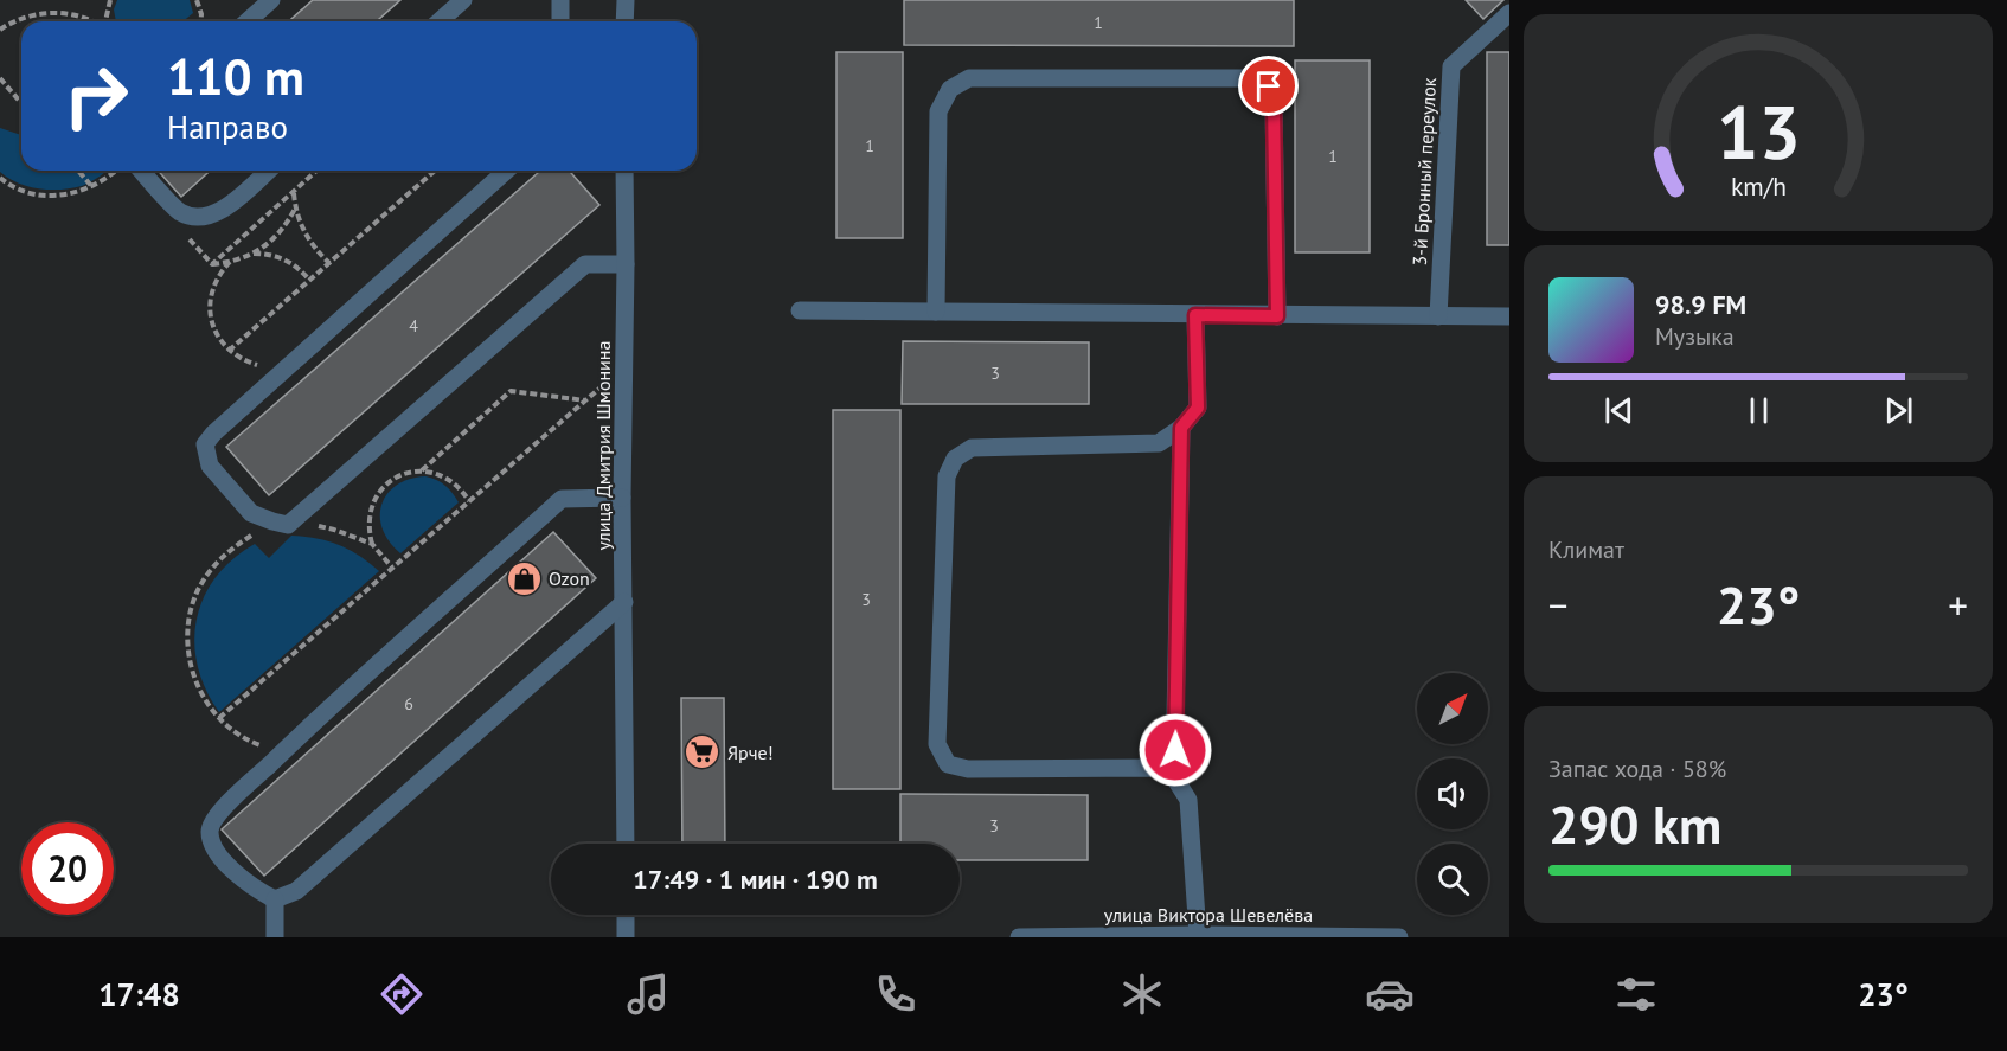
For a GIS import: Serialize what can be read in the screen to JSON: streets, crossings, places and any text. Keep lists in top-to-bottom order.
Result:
{
  "streets": {
    "street": ["3-й Бронный переулок", "улица Дмитрия Шмонина", "улица Виктора Шевелёва"]
  },
  "places": {
    "shop": ["Ozon"],
    "supermarket": ["Ярче!"]
  },
  "house_numbers": [
    "1",
    "1",
    "1",
    "4",
    "3",
    "3",
    "6",
    "3"
  ],
  "north": "top right",
  "page": {
    "turn": ["110 m", "Направо"],
    "song": ["98.9 FM", "Музыка"],
    "tile": [
      "Климат",
      ["Запас хода · 58%", "290 km"]
    ],
    "heat": ["−", "23°", "+"],
    "limit": "20",
    "trip": "17:49 · 1 мин · 190 m",
    "tabs": ["17:48", "23°"],
    "gauge": ["13", "km/h"]
  }
}
